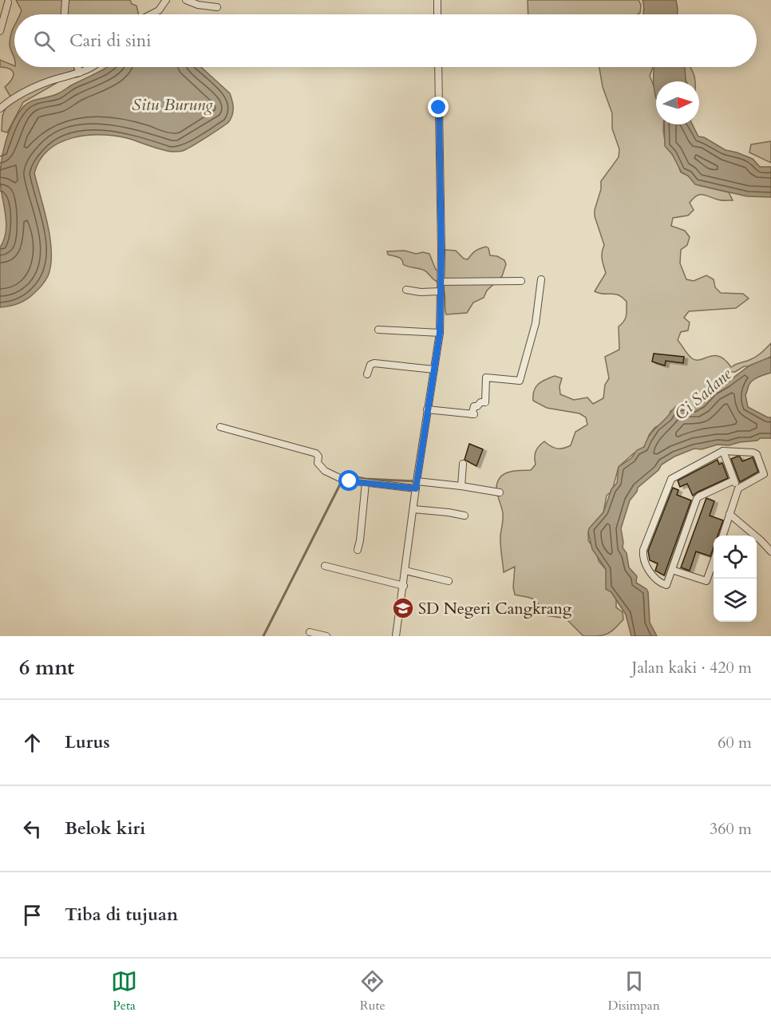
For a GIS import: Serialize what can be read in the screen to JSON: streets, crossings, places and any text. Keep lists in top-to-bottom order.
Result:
{
  "water": ["Situ Burung", "Ci Sadane"],
  "places": {
    "school or university": ["SD Negeri Cangkrang"]
  },
  "north": "right",
  "page": {
    "search": "Cari di sini",
    "heading": ["6 mnt", "Jalan kaki · 420 m"],
    "list": [
      ["Lurus", "60 m"],
      ["Belok kiri", "360 m"],
      "Tiba di tujuan"
    ],
    "nav": ["Peta", "Rute", "Disimpan"]
  }
}
